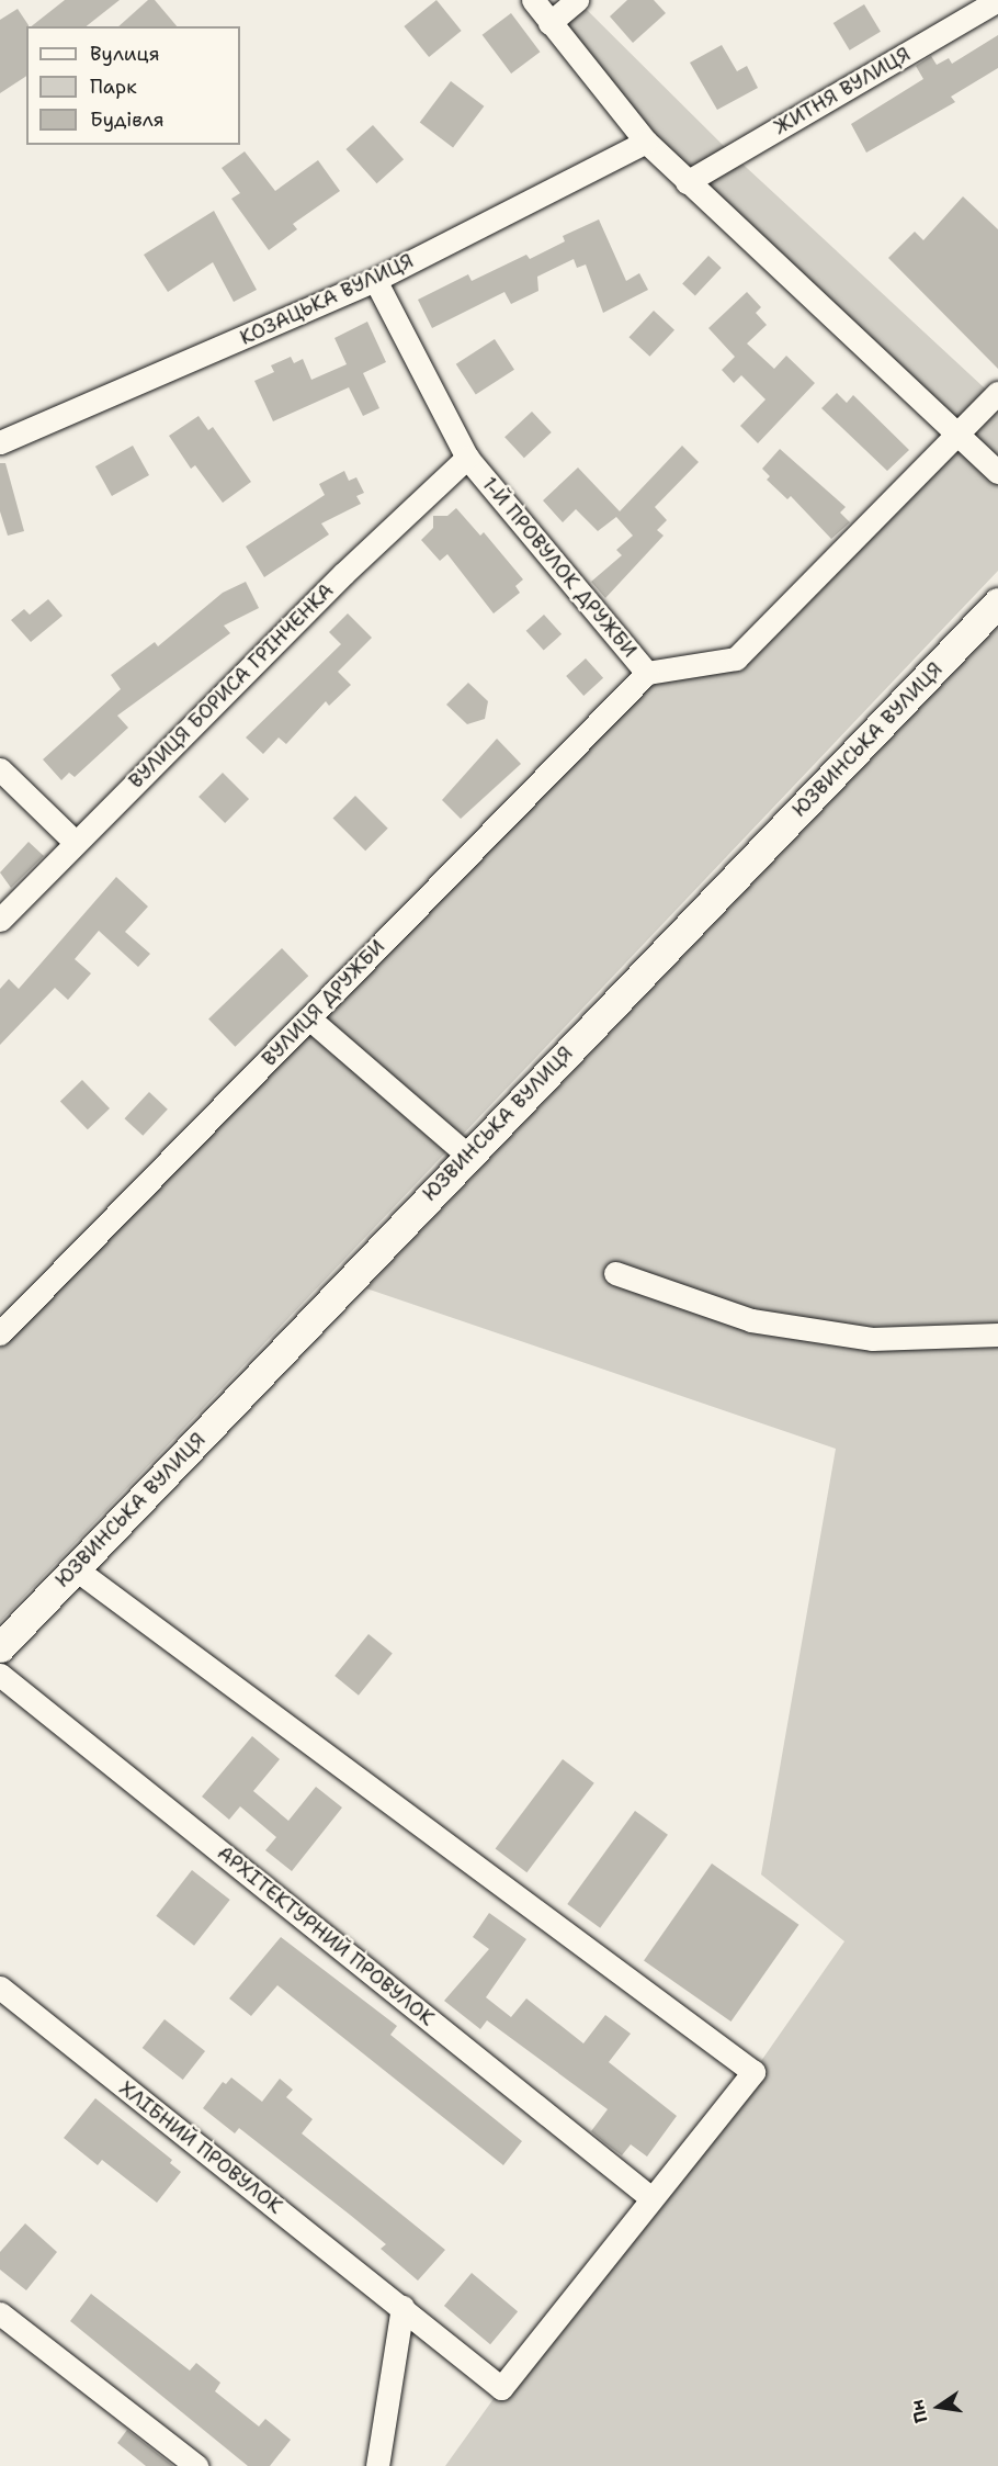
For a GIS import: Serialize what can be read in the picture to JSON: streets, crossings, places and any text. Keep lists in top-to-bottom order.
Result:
{
  "streets": {
    "main road": ["ЮЗВИНСЬКА ВУЛИЦЯ"],
    "street": [
      "ЖИТНЯ ВУЛИЦЯ",
      "КОЗАЦЬКА ВУЛИЦЯ",
      "1-Й ПРОВУЛОК ДРУЖБИ",
      "ВУЛИЦЯ БОРИСА ГРІНЧЕНКА",
      "ВУЛИЦЯ ДРУЖБИ",
      "АРХІТЕКТУРНИЙ ПРОВУЛОК",
      "ХЛІБНИЙ ПРОВУЛОК"
    ]
  },
  "crossings": [
    ["КОЗАЦЬКА ВУЛИЦЯ", "1-Й ПРОВУЛОК ДРУЖБИ"],
    ["1-Й ПРОВУЛОК ДРУЖБИ", "ВУЛИЦЯ БОРИСА ГРІНЧЕНКА"],
    ["1-Й ПРОВУЛОК ДРУЖБИ", "ВУЛИЦЯ ДРУЖБИ"],
    ["АРХІТЕКТУРНИЙ ПРОВУЛОК", "ХЛІБНИЙ ПРОВУЛОК"]
  ],
  "legend": ["Вулиця", "Парк", "Будівля"],
  "north": "left"
}
